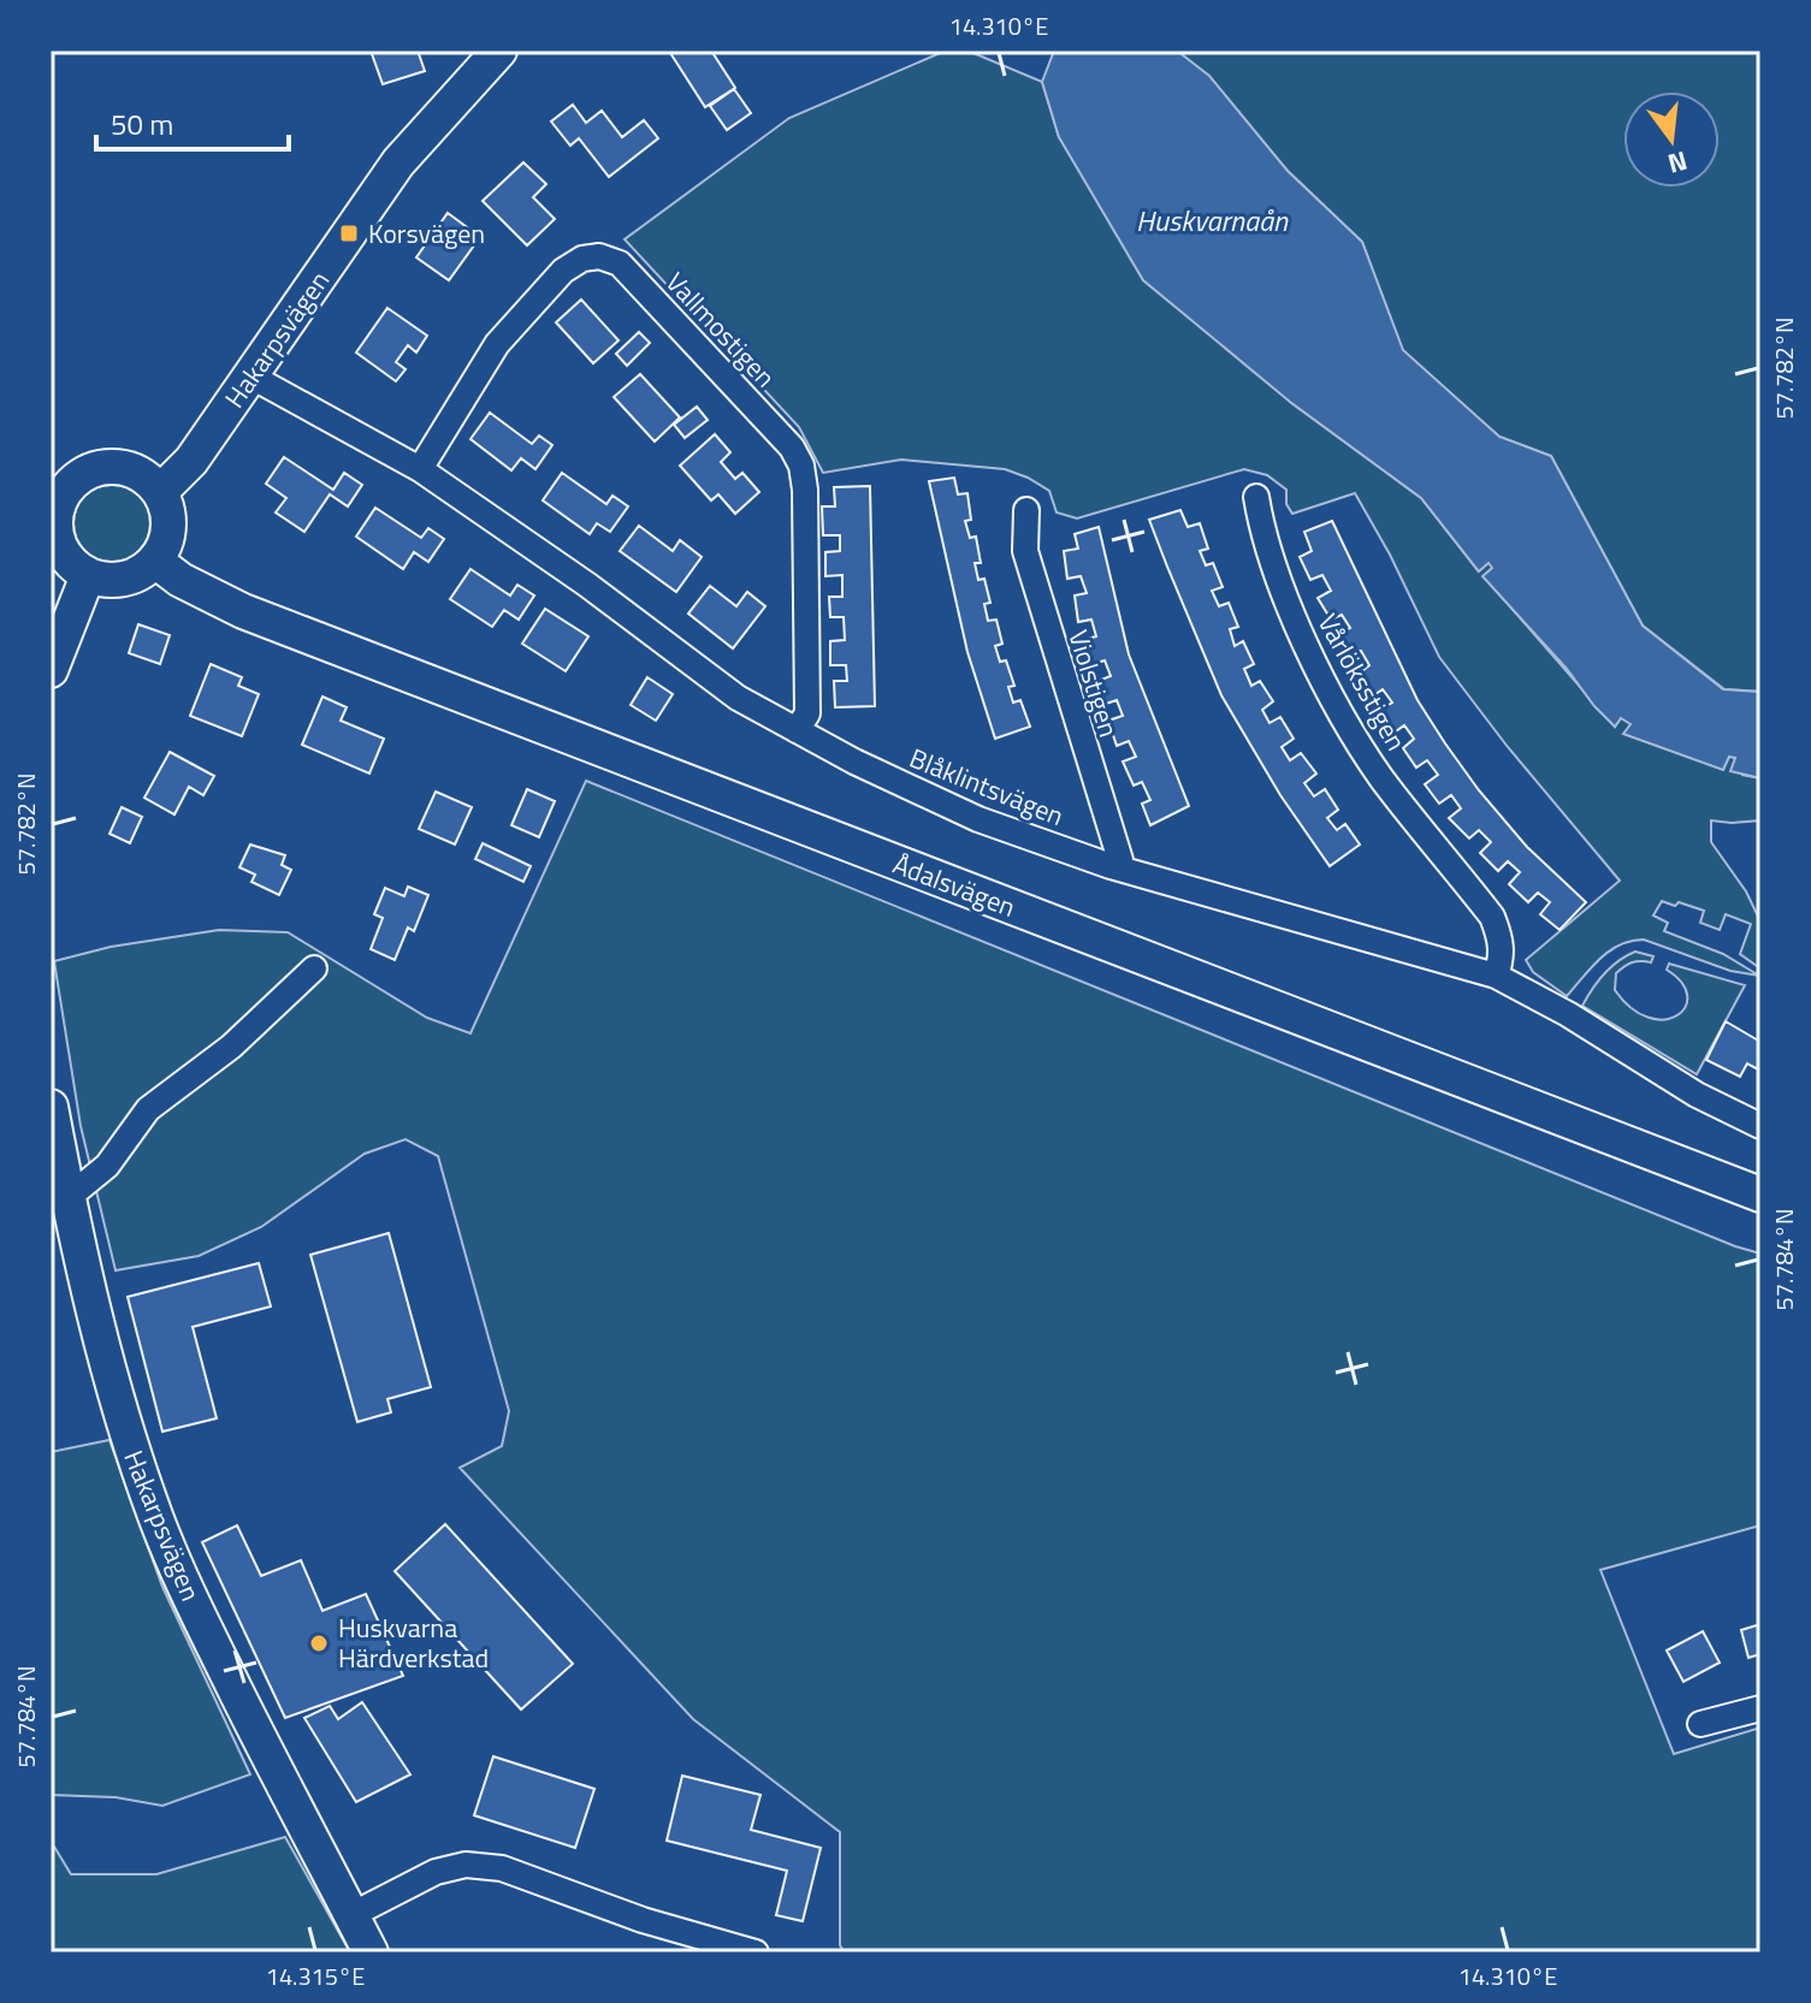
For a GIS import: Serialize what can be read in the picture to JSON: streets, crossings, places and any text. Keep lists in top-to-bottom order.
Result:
{
  "streets": {
    "main road": ["Hakarpsvägen", "Ådalsvägen"],
    "street": [
      "Vallmostigen",
      "Vårlöksstigen",
      "Violstigen",
      "Blåklintsvägen"
    ]
  },
  "crossings": [
    ["Vallmostigen", "Blåklintsvägen"],
    ["Hakarpsvägen", "Blåklintsvägen"],
    ["Hakarpsvägen", "Ådalsvägen"],
    ["Vårlöksstigen", "Blåklintsvägen"],
    ["Violstigen", "Blåklintsvägen"]
  ],
  "water": ["Huskvarnaån"],
  "places": {
    "transit": ["Korsvägen"],
    "other": ["Huskvarna Härdverkstad"]
  },
  "scale_bar": "50 m",
  "north": "bottom",
  "coordinates": [
    "14.310°E",
    "57.782°N",
    "57.784°N",
    "14.315°E"
  ]
}
